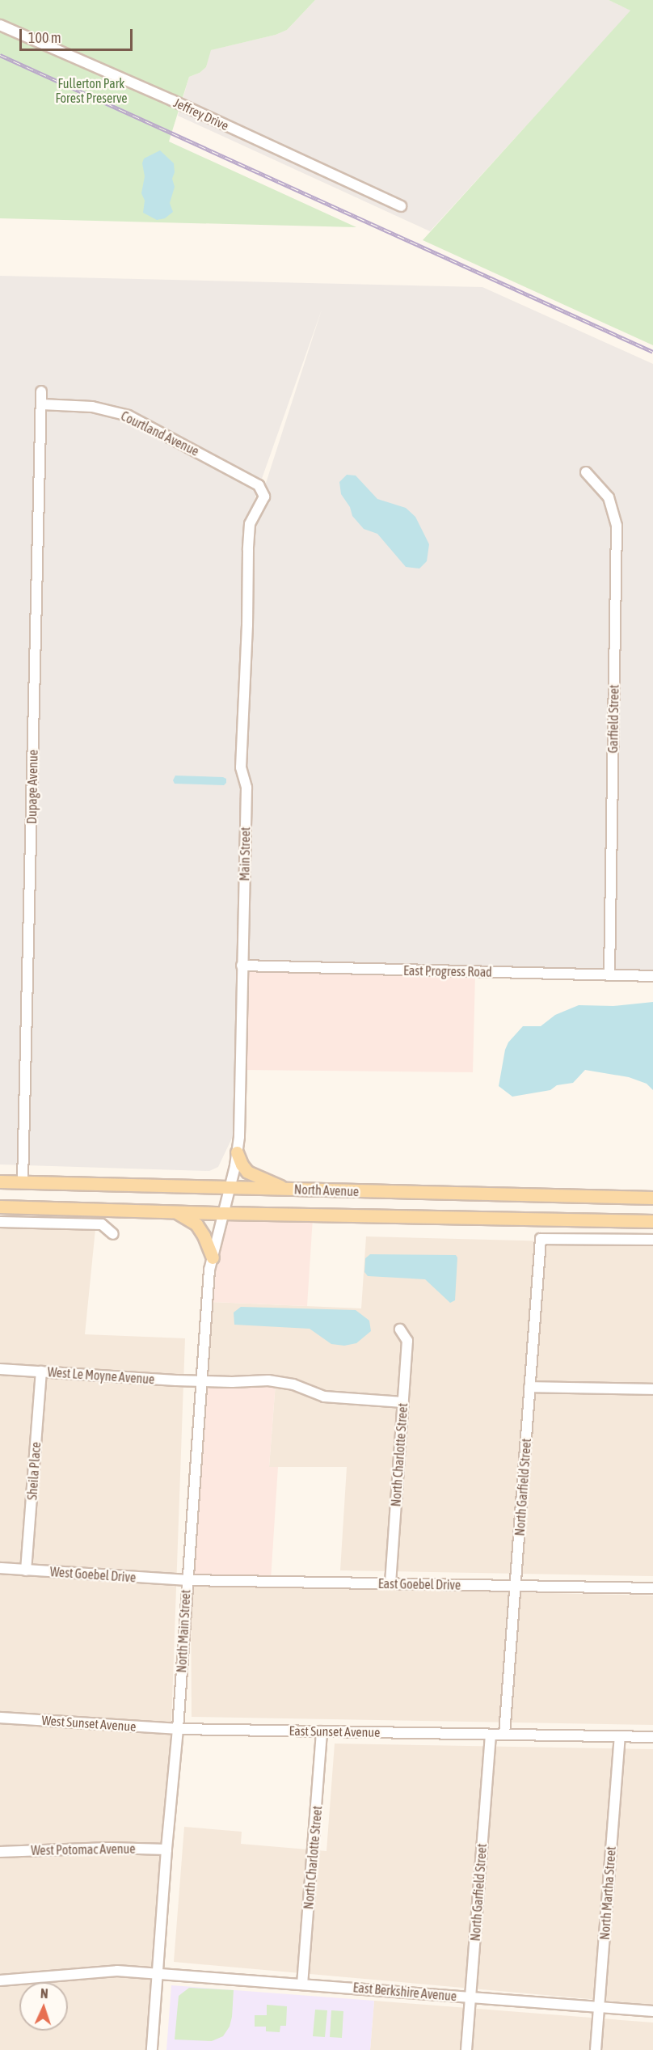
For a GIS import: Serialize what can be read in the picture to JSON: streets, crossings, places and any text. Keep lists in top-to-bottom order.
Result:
{
  "streets": {
    "main road": ["North Avenue"],
    "street": [
      "Jeffrey Drive",
      "Courtland Avenue",
      "Garfield Street",
      "Dupage Avenue",
      "Main Street",
      "East Progress Road",
      "West Le Moyne Avenue",
      "North Charlotte Street",
      "Sheila Place",
      "North Garfield Street",
      "West Goebel Drive",
      "East Goebel Drive",
      "North Main Street",
      "West Sunset Avenue",
      "East Sunset Avenue",
      "West Potomac Avenue",
      "North Martha Street",
      "East Berkshire Avenue"
    ]
  },
  "crossings": [
    ["Courtland Avenue", "Dupage Avenue"],
    ["Courtland Avenue", "Main Street"],
    ["Garfield Street", "East Progress Road"],
    ["Dupage Avenue", "North Avenue"],
    ["Main Street", "East Progress Road"],
    ["Main Street", "North Avenue"],
    ["Main Street", "North Main Street"],
    ["North Avenue", "North Main Street"],
    ["West Le Moyne Avenue", "North Charlotte Street"],
    ["West Le Moyne Avenue", "Sheila Place"],
    ["West Le Moyne Avenue", "North Main Street"],
    ["North Charlotte Street", "East Goebel Drive"],
    ["North Charlotte Street", "East Sunset Avenue"],
    ["North Charlotte Street", "East Berkshire Avenue"],
    ["Sheila Place", "West Goebel Drive"],
    ["North Garfield Street", "East Goebel Drive"],
    ["North Garfield Street", "East Sunset Avenue"],
    ["North Garfield Street", "East Berkshire Avenue"],
    ["West Goebel Drive", "East Goebel Drive"],
    ["West Goebel Drive", "North Main Street"],
    ["East Goebel Drive", "North Main Street"],
    ["North Main Street", "West Sunset Avenue"],
    ["North Main Street", "East Sunset Avenue"],
    ["North Main Street", "West Potomac Avenue"],
    ["North Main Street", "East Berkshire Avenue"],
    ["West Sunset Avenue", "East Sunset Avenue"],
    ["North Martha Street", "East Berkshire Avenue"]
  ],
  "parks": ["Fullerton Park Forest Preserve"],
  "scale_bar": "100 m",
  "north": "top"
}
